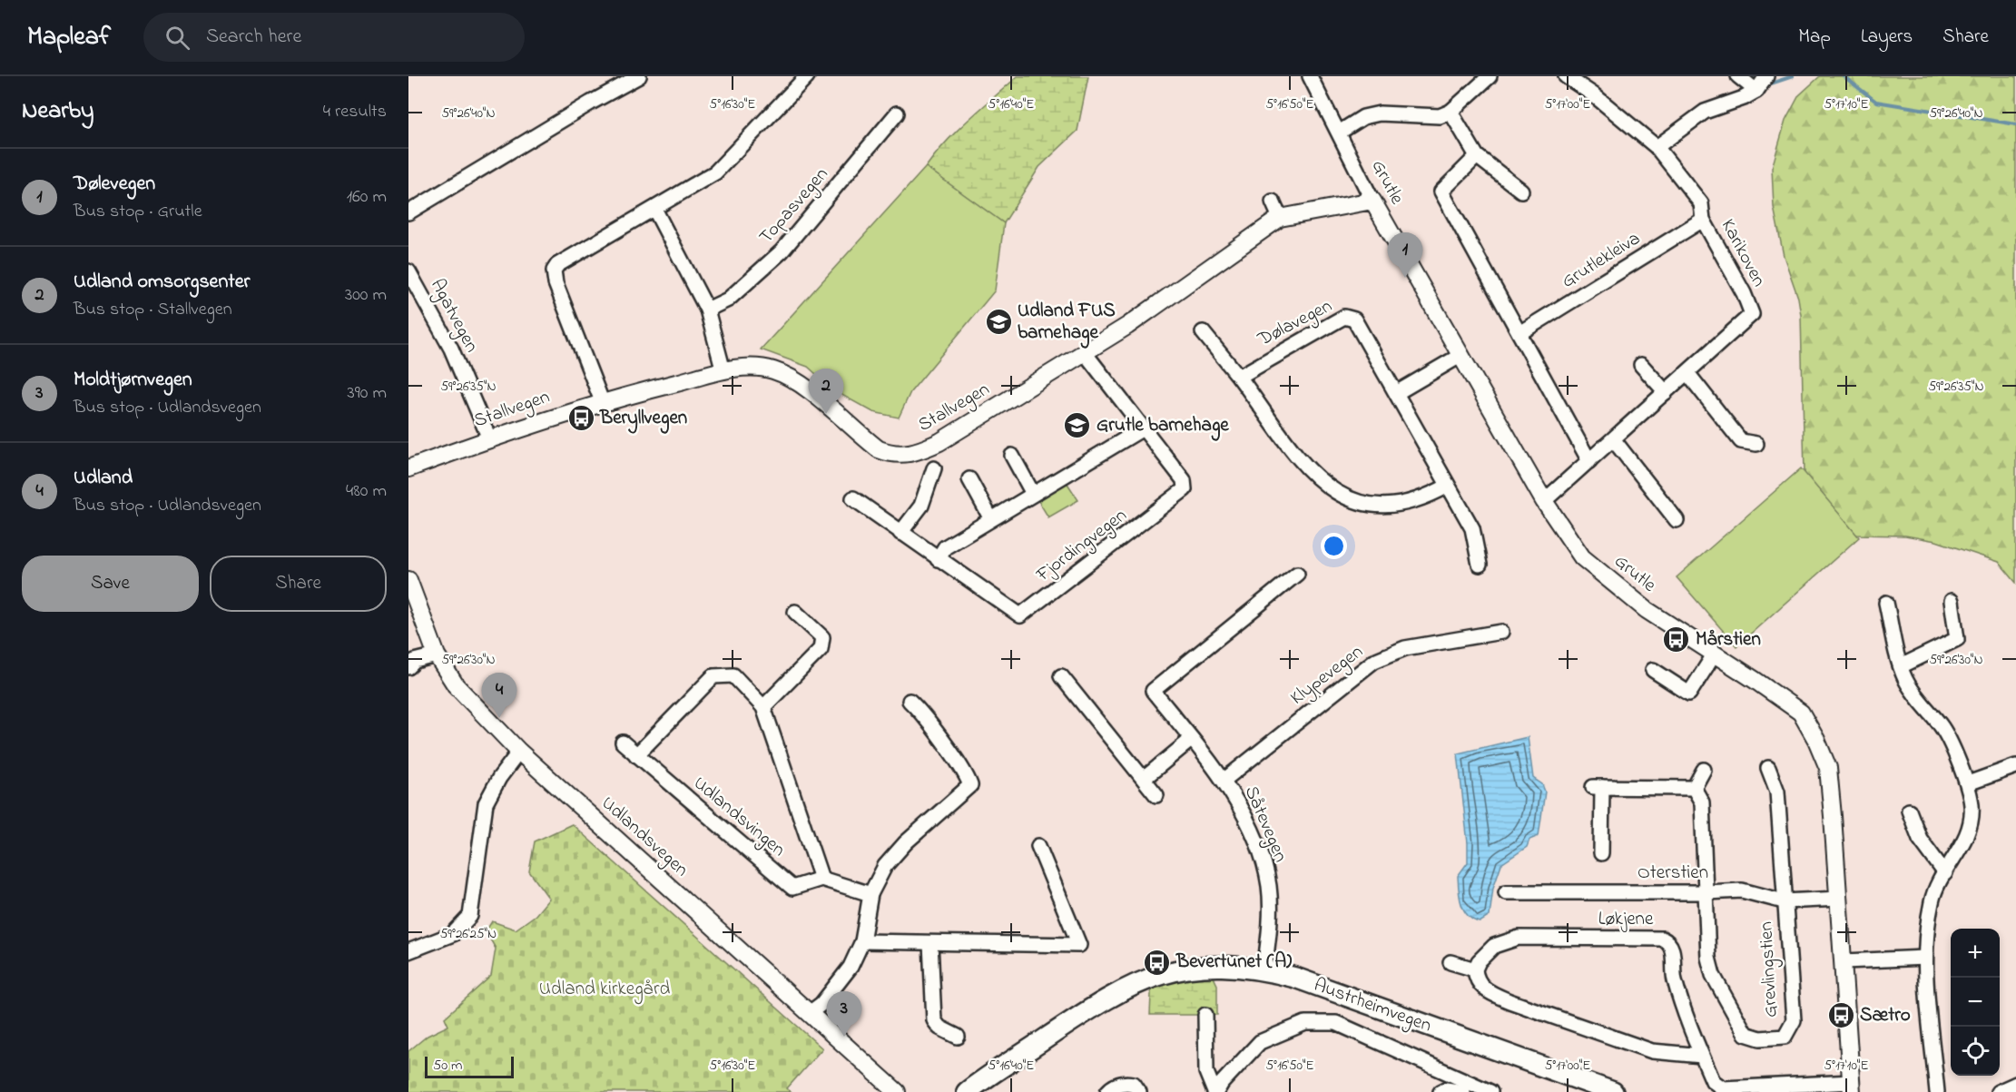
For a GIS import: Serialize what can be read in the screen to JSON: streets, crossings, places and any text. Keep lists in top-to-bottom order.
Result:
{
  "streets": {
    "main road": ["Austrheimvegen"],
    "street": [
      "Grutle",
      "Topasvegen",
      "Karikoven",
      "Grutlekleiva",
      "Agatvegen",
      "Dølavegen",
      "Stallvegen",
      "Fjordingvegen",
      "Klypevegen",
      "Udlandsvingen",
      "Såtevegen",
      "Udlandsvegen",
      "Oterstien",
      "Løkjene",
      "Grevlingstien"
    ]
  },
  "crossings": [
    ["Grutle", "Karikoven"],
    ["Grutle", "Stallvegen"],
    ["Grutle", "Oterstien"],
    ["Grutle", "Løkjene"],
    ["Karikoven", "Grutlekleiva"],
    ["Agatvegen", "Stallvegen"],
    ["Stallvegen", "Fjordingvegen"],
    ["Klypevegen", "Såtevegen"],
    ["Såtevegen", "Austrheimvegen"],
    ["Oterstien", "Grevlingstien"]
  ],
  "parks": ["Udland kirkegård"],
  "places": {
    "school or university": ["Udland FUS barnehage", "Grutle barnehage"],
    "bus stop": [
      "Beryllvegen",
      "Mårstien",
      "Bevertunet (A)",
      "Sætro"
    ]
  },
  "scale_bar": "50 m",
  "page": {
    "header": "Mapleaf",
    "search": "Search here",
    "nav": ["Map", "Layers", "Share"],
    "heading": ["Nearby", "4 results"],
    "list": [
      {
        "mark": "1",
        "name": "Dølevegen",
        "note": "Bus stop · Grutle",
        "value": "160 m"
      },
      {
        "mark": "2",
        "name": "Udland omsorgsenter",
        "note": "Bus stop · Stallvegen",
        "value": "300 m"
      },
      {
        "mark": "3",
        "name": "Moldtjørnvegen",
        "note": "Bus stop · Udlandsvegen",
        "value": "390 m"
      },
      {
        "mark": "4",
        "name": "Udland",
        "note": "Bus stop · Udlandsvegen",
        "value": "480 m"
      }
    ],
    "pins": [
      "1",
      "2",
      "4",
      "3"
    ],
    "buttons": ["Save", "Share"],
    "map_buttons": ["+", "−"],
    "scale": "50 m"
  },
  "coordinates": [
    "5°16'30\"E",
    "5°16'40\"E",
    "5°16'50\"E",
    "5°17'00\"E",
    "5°17'10\"E",
    "59°26'40\"N",
    "59°26'35\"N",
    "59°26'30\"N",
    "59°26'25\"N"
  ]
}
